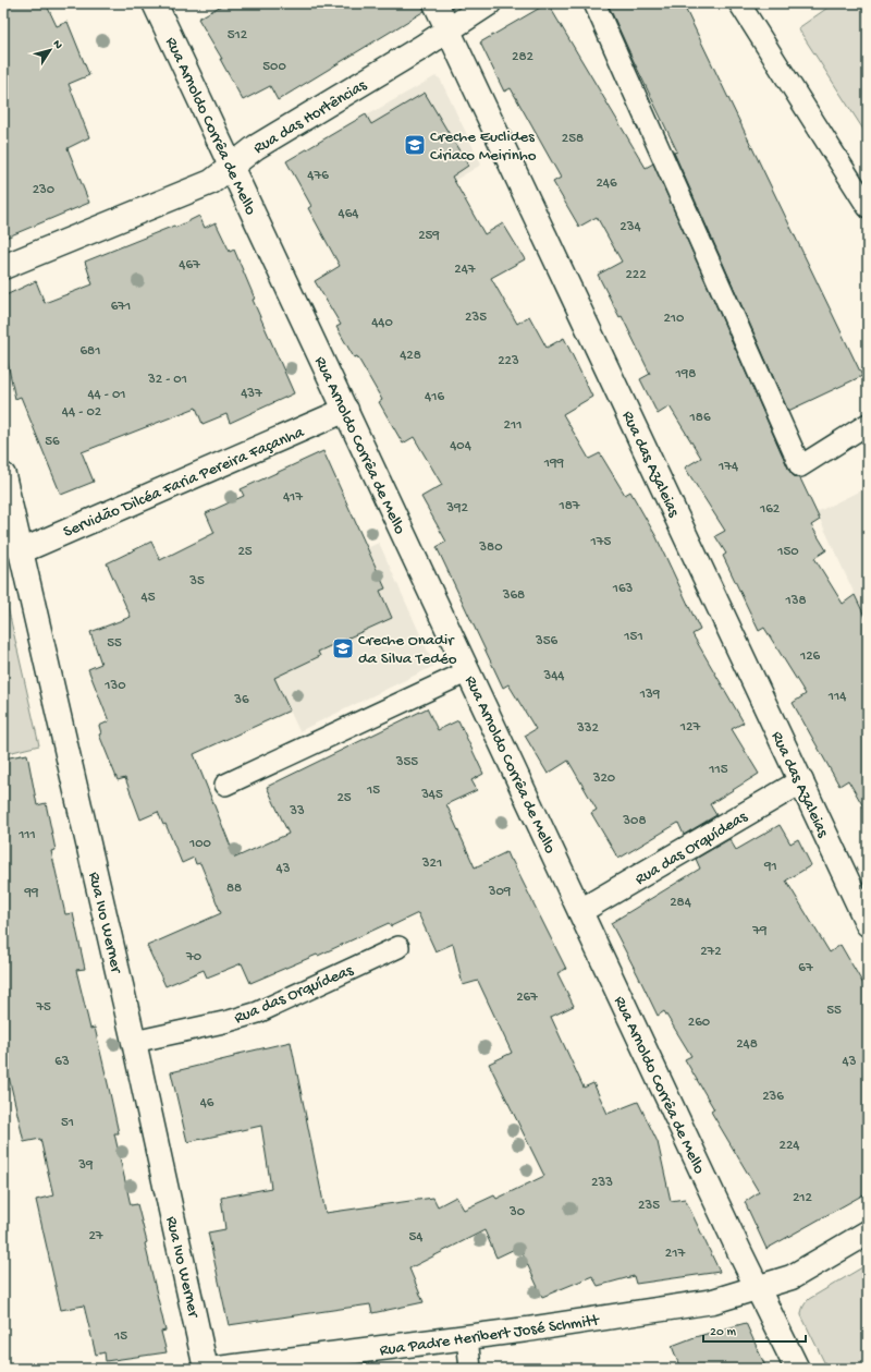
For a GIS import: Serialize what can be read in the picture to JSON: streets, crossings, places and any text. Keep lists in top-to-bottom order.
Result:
{
  "streets": {
    "street": [
      "Rua das Hortências",
      "Rua Arnoldo Corrêa de Mello",
      "Rua das Azaleias",
      "Servidão Dilcéa Faria Pereira Façanha",
      "Rua das Orquídeas",
      "Rua Ivo Werner",
      "Rua Padre Heribert José Schmitt"
    ]
  },
  "crossings": [
    ["Rua das Hortências", "Rua Arnoldo Corrêa de Mello"],
    ["Rua das Hortências", "Rua das Azaleias"],
    ["Rua Arnoldo Corrêa de Mello", "Servidão Dilcéa Faria Pereira Façanha"],
    ["Rua Arnoldo Corrêa de Mello", "Rua das Orquídeas"],
    ["Rua Arnoldo Corrêa de Mello", "Rua Padre Heribert José Schmitt"],
    ["Rua das Azaleias", "Rua das Orquídeas"],
    ["Servidão Dilcéa Faria Pereira Façanha", "Rua Ivo Werner"],
    ["Rua das Orquídeas", "Rua Ivo Werner"]
  ],
  "places": {
    "school or university": ["Creche Euclides Ciriaco Meirinho", "Creche Onadir da Silva Tedéo"]
  },
  "house_numbers": [
    "512",
    "282",
    "500",
    "258",
    "476",
    "246",
    "230",
    "464",
    "234",
    "259",
    "467",
    "247",
    "222",
    "671",
    "235",
    "210",
    "440",
    "681",
    "428",
    "223",
    "198",
    "32 - 01",
    "437",
    "44 - 01",
    "416",
    "44 - 02",
    "186",
    "211",
    "56",
    "404",
    "199",
    "174",
    "417",
    "187",
    "392",
    "162",
    "175",
    "380",
    "25",
    "150",
    "35",
    "163",
    "368",
    "45",
    "138",
    "151",
    "356",
    "55",
    "126",
    "344",
    "130",
    "139",
    "114",
    "36",
    "127",
    "332",
    "355",
    "115",
    "320",
    "15",
    "345",
    "25",
    "33",
    "308",
    "111",
    "100",
    "321",
    "91",
    "43",
    "88",
    "309",
    "99",
    "284",
    "79",
    "272",
    "70",
    "67",
    "267",
    "75",
    "55",
    "260",
    "248",
    "63",
    "43",
    "236",
    "46",
    "51",
    "224",
    "39",
    "233",
    "212",
    "235",
    "30",
    "27",
    "54",
    "217",
    "15"
  ],
  "scale_bar": "20 m",
  "north": "top right"
}
